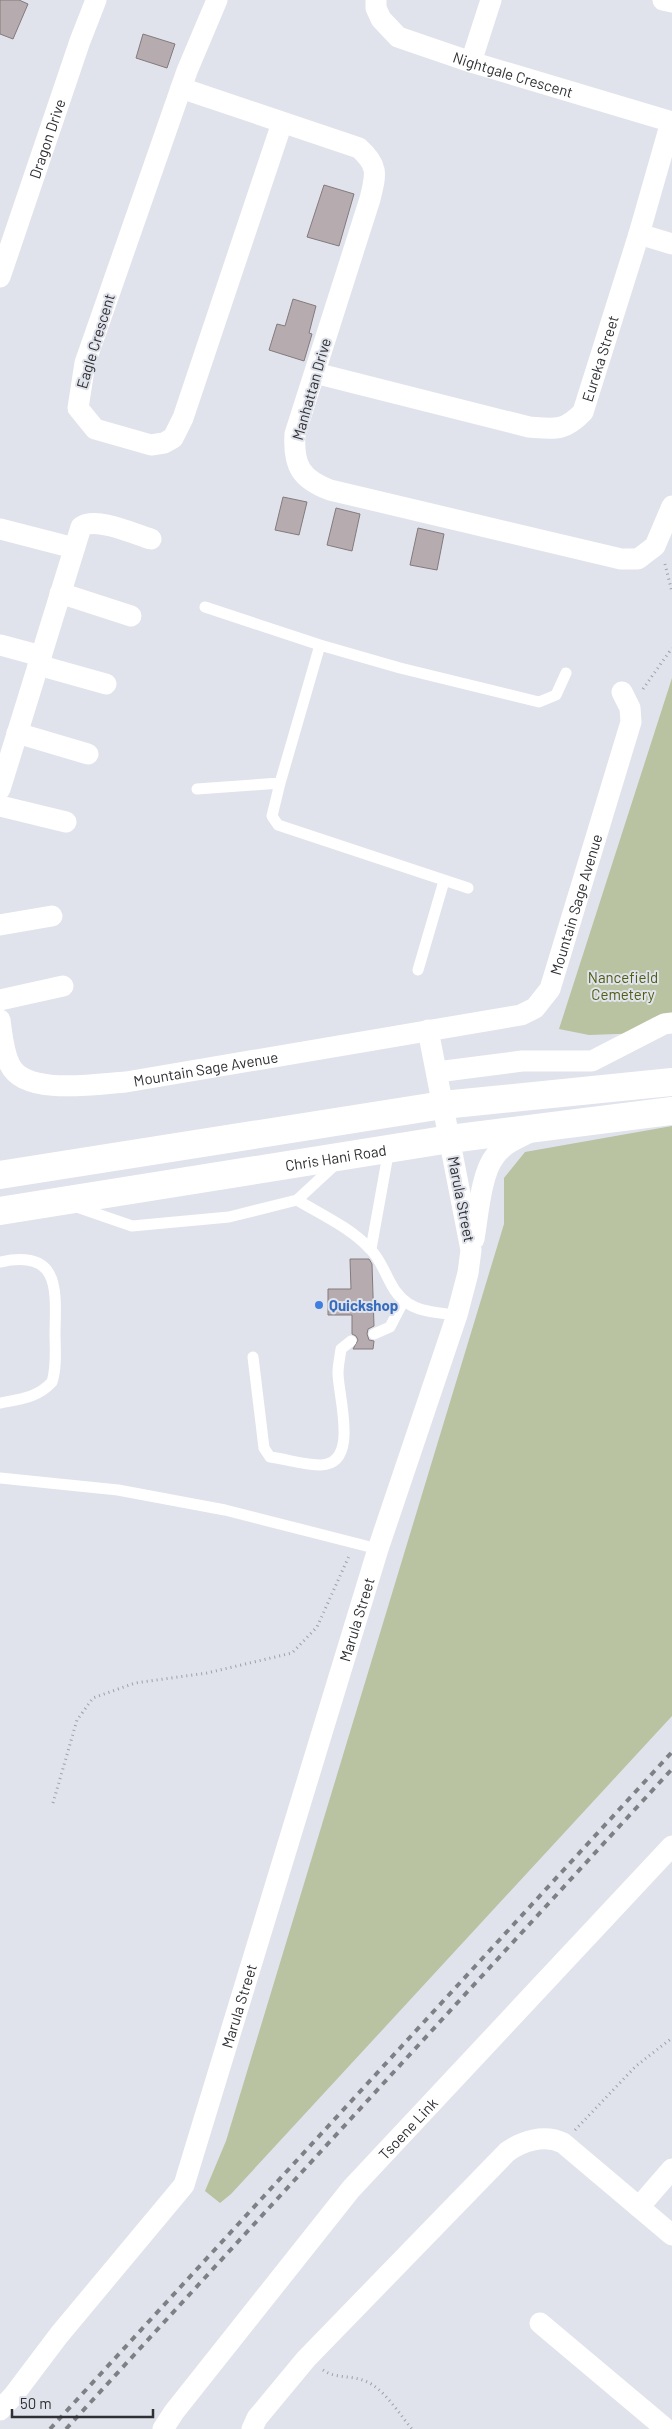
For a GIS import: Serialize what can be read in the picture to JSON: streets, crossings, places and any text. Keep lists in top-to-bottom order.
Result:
{
  "streets": {
    "main road": ["Chris Hani Road"],
    "street": [
      "Nightgale Crescent",
      "Dragon Drive",
      "Eagle Crescent",
      "Eureka Street",
      "Manhattan Drive",
      "Mountain Sage Avenue",
      "Marula Street",
      "Tsoene Link"
    ]
  },
  "crossings": [
    ["Nightgale Crescent", "Eureka Street"],
    ["Eagle Crescent", "Manhattan Drive"],
    ["Eureka Street", "Manhattan Drive"],
    ["Chris Hani Road", "Marula Street"]
  ],
  "parks": ["Nancefield Cemetery"],
  "places": ["Quickshop"],
  "scale_bar": "50 m"
}
